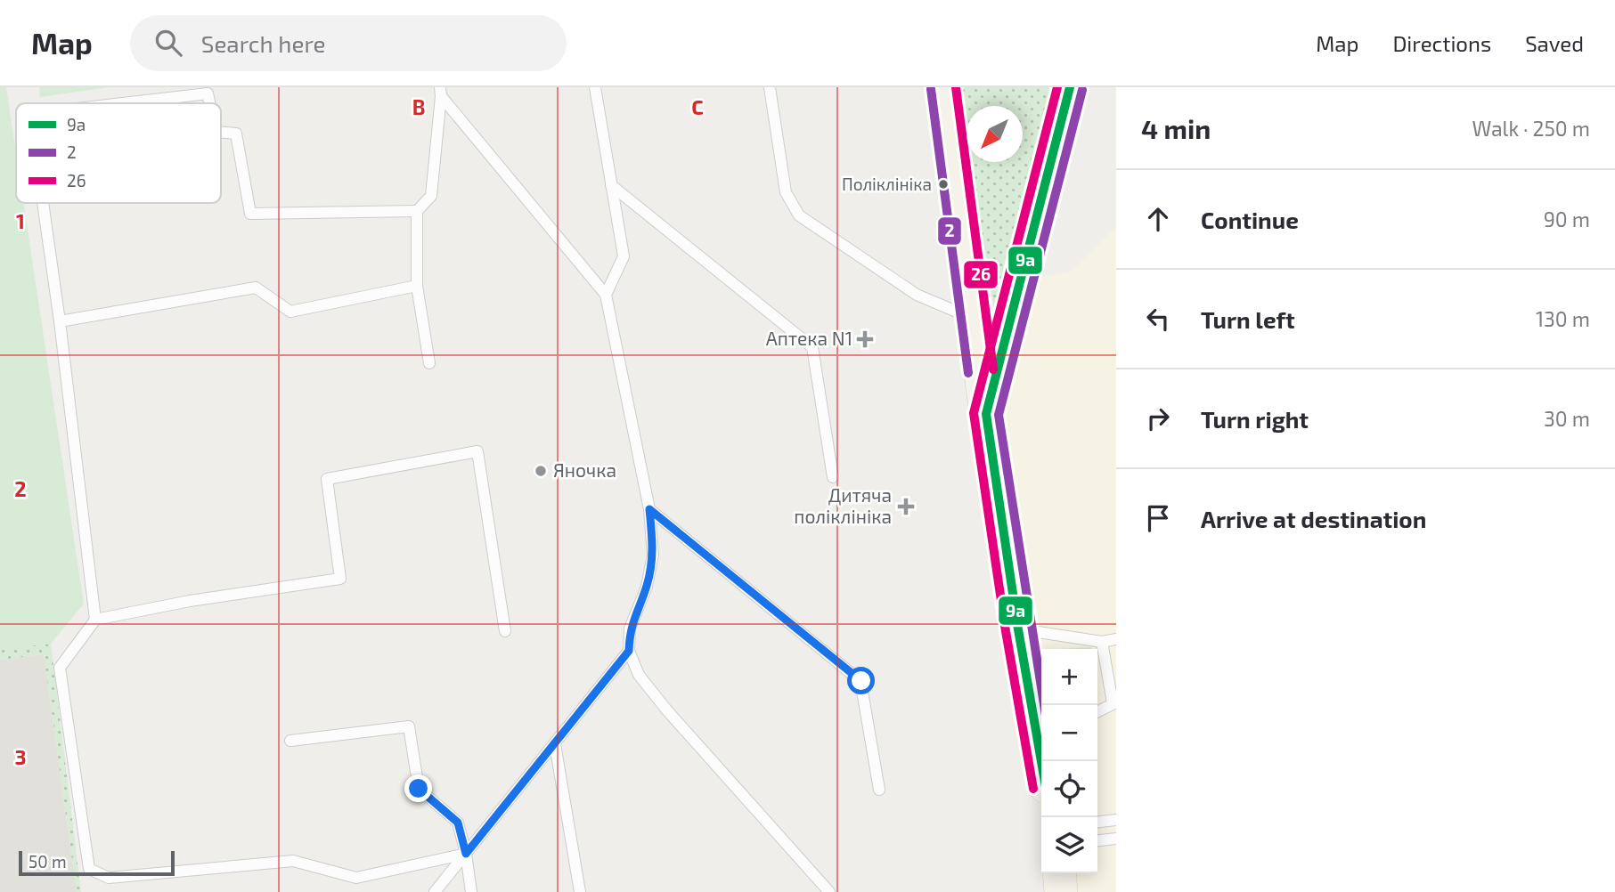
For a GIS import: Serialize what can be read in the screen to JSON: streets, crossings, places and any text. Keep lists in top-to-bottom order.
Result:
{
  "places": {
    "other": ["Поліклініка", "Яночка"],
    "health": ["Аптека N1", "Дитяча поліклініка"]
  },
  "lines": ["transit line 9а", "transit line 26", "transit line 2"],
  "legend": ["9а", "2", "26"],
  "scale_bar": "50 m",
  "north": "bottom left",
  "page": {
    "header": "Map",
    "search": "Search here",
    "nav": ["Map", "Directions", "Saved"],
    "heading": ["4 min", "Walk · 250 m"],
    "list": [
      ["Continue", "90 m"],
      ["Turn left", "130 m"],
      ["Turn right", "30 m"],
      "Arrive at destination"
    ],
    "map_buttons": ["+", "−"],
    "scale": "50 m"
  },
  "grid": {
    "columns": ["B", "C"],
    "rows": ["1", "2", "3"]
  }
}
